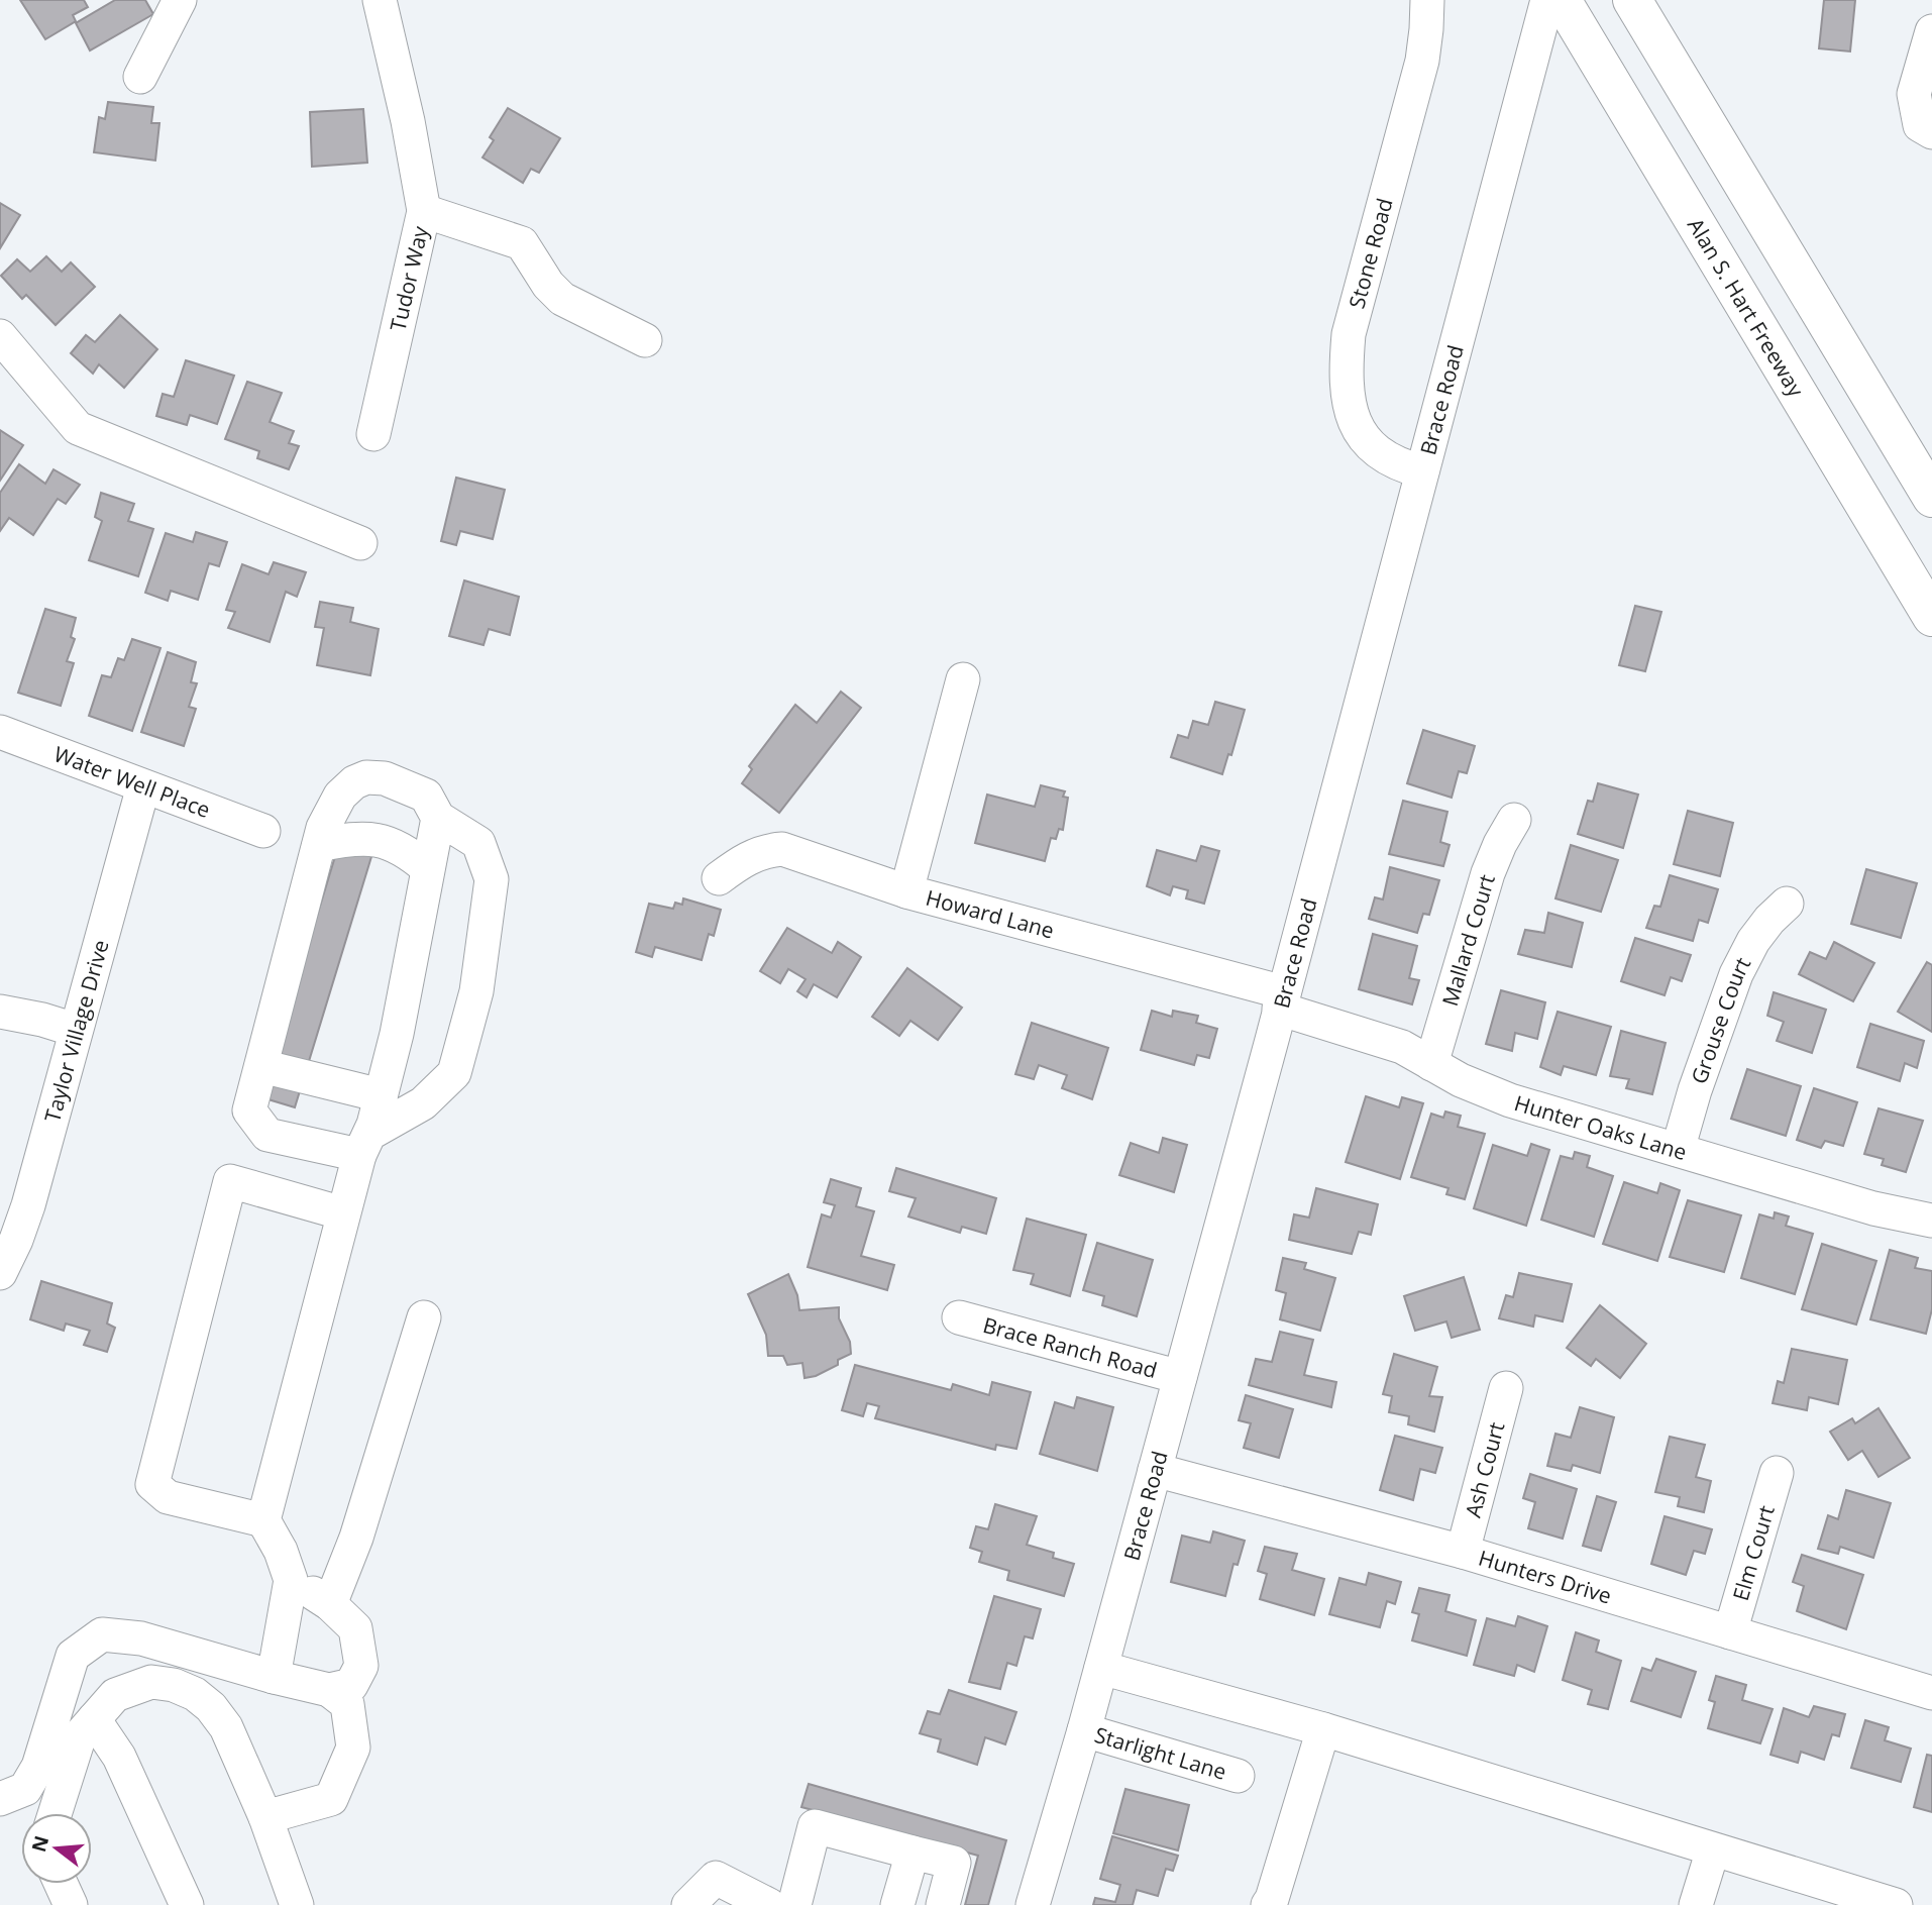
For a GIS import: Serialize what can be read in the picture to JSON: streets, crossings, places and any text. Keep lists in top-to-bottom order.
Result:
{
  "streets": {
    "highway": ["Alan S. Hart Freeway"],
    "street": [
      "Stone Road",
      "Tudor Way",
      "Brace Road",
      "Water Well Place",
      "Howard Lane",
      "Mallard Court",
      "Grouse Court",
      "Taylor Village Drive",
      "Hunter Oaks Lane",
      "Brace Ranch Road",
      "Ash Court",
      "Elm Court",
      "Hunters Drive",
      "Starlight Lane"
    ]
  },
  "crossings": [
    ["Stone Road", "Brace Road"],
    ["Brace Road", "Howard Lane"],
    ["Brace Road", "Hunter Oaks Lane"],
    ["Brace Road", "Brace Ranch Road"],
    ["Brace Road", "Hunters Drive"],
    ["Brace Road", "Starlight Lane"],
    ["Water Well Place", "Taylor Village Drive"],
    ["Howard Lane", "Hunter Oaks Lane"],
    ["Mallard Court", "Hunter Oaks Lane"],
    ["Grouse Court", "Hunter Oaks Lane"],
    ["Ash Court", "Hunters Drive"],
    ["Elm Court", "Hunters Drive"]
  ],
  "north": "left"
}
